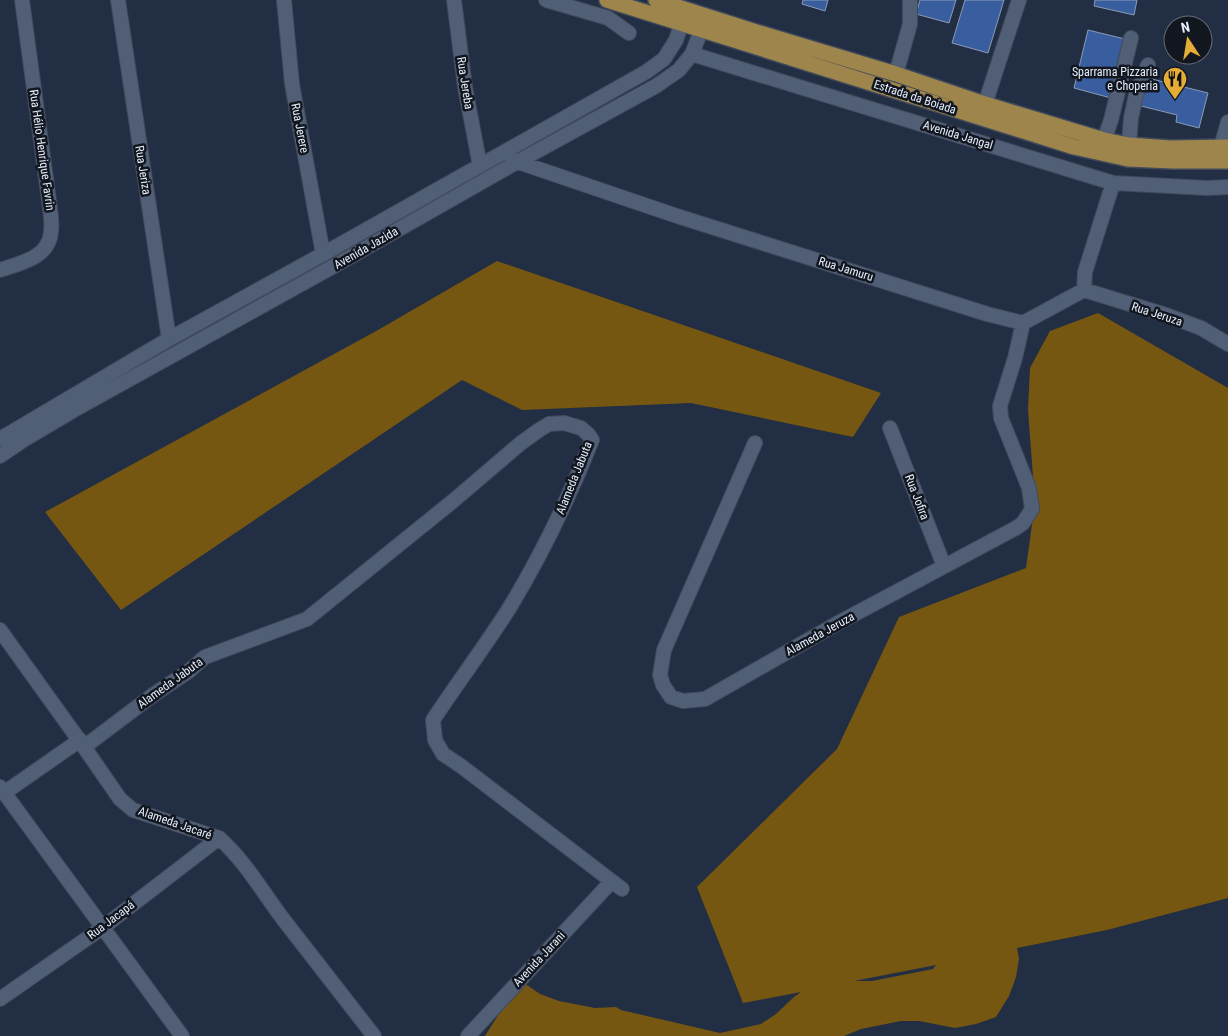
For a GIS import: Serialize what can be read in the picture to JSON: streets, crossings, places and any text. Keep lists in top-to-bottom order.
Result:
{
  "streets": {
    "main road": ["Estrada da Boiada"],
    "street": [
      "Rua Jereba",
      "Rua Jerere",
      "Avenida Jangal",
      "Rua Hélio Henrique Favrin",
      "Rua Jeriza",
      "Avenida Jazida",
      "Rua Jamuru",
      "Rua Jeruza",
      "Alameda Jabuta",
      "Rua Jofira",
      "Alameda Jeruza",
      "Alameda Jacaré",
      "Rua Jacapá",
      "Avenida Jarani"
    ]
  },
  "crossings": [
    ["Rua Jereba", "Avenida Jazida"],
    ["Estrada da Boiada", "Avenida Jazida"],
    ["Rua Jerere", "Avenida Jazida"],
    ["Avenida Jangal", "Avenida Jazida"],
    ["Rua Jeriza", "Avenida Jazida"],
    ["Avenida Jazida", "Rua Jamuru"],
    ["Rua Jamuru", "Alameda Jeruza"],
    ["Alameda Jabuta", "Alameda Jacaré"],
    ["Alameda Jabuta", "Avenida Jarani"],
    ["Rua Jofira", "Alameda Jeruza"],
    ["Alameda Jacaré", "Rua Jacapá"]
  ],
  "places": {
    "restaurant": ["Sparrama Pizzaria e Choperia"]
  },
  "north": "top"
}
